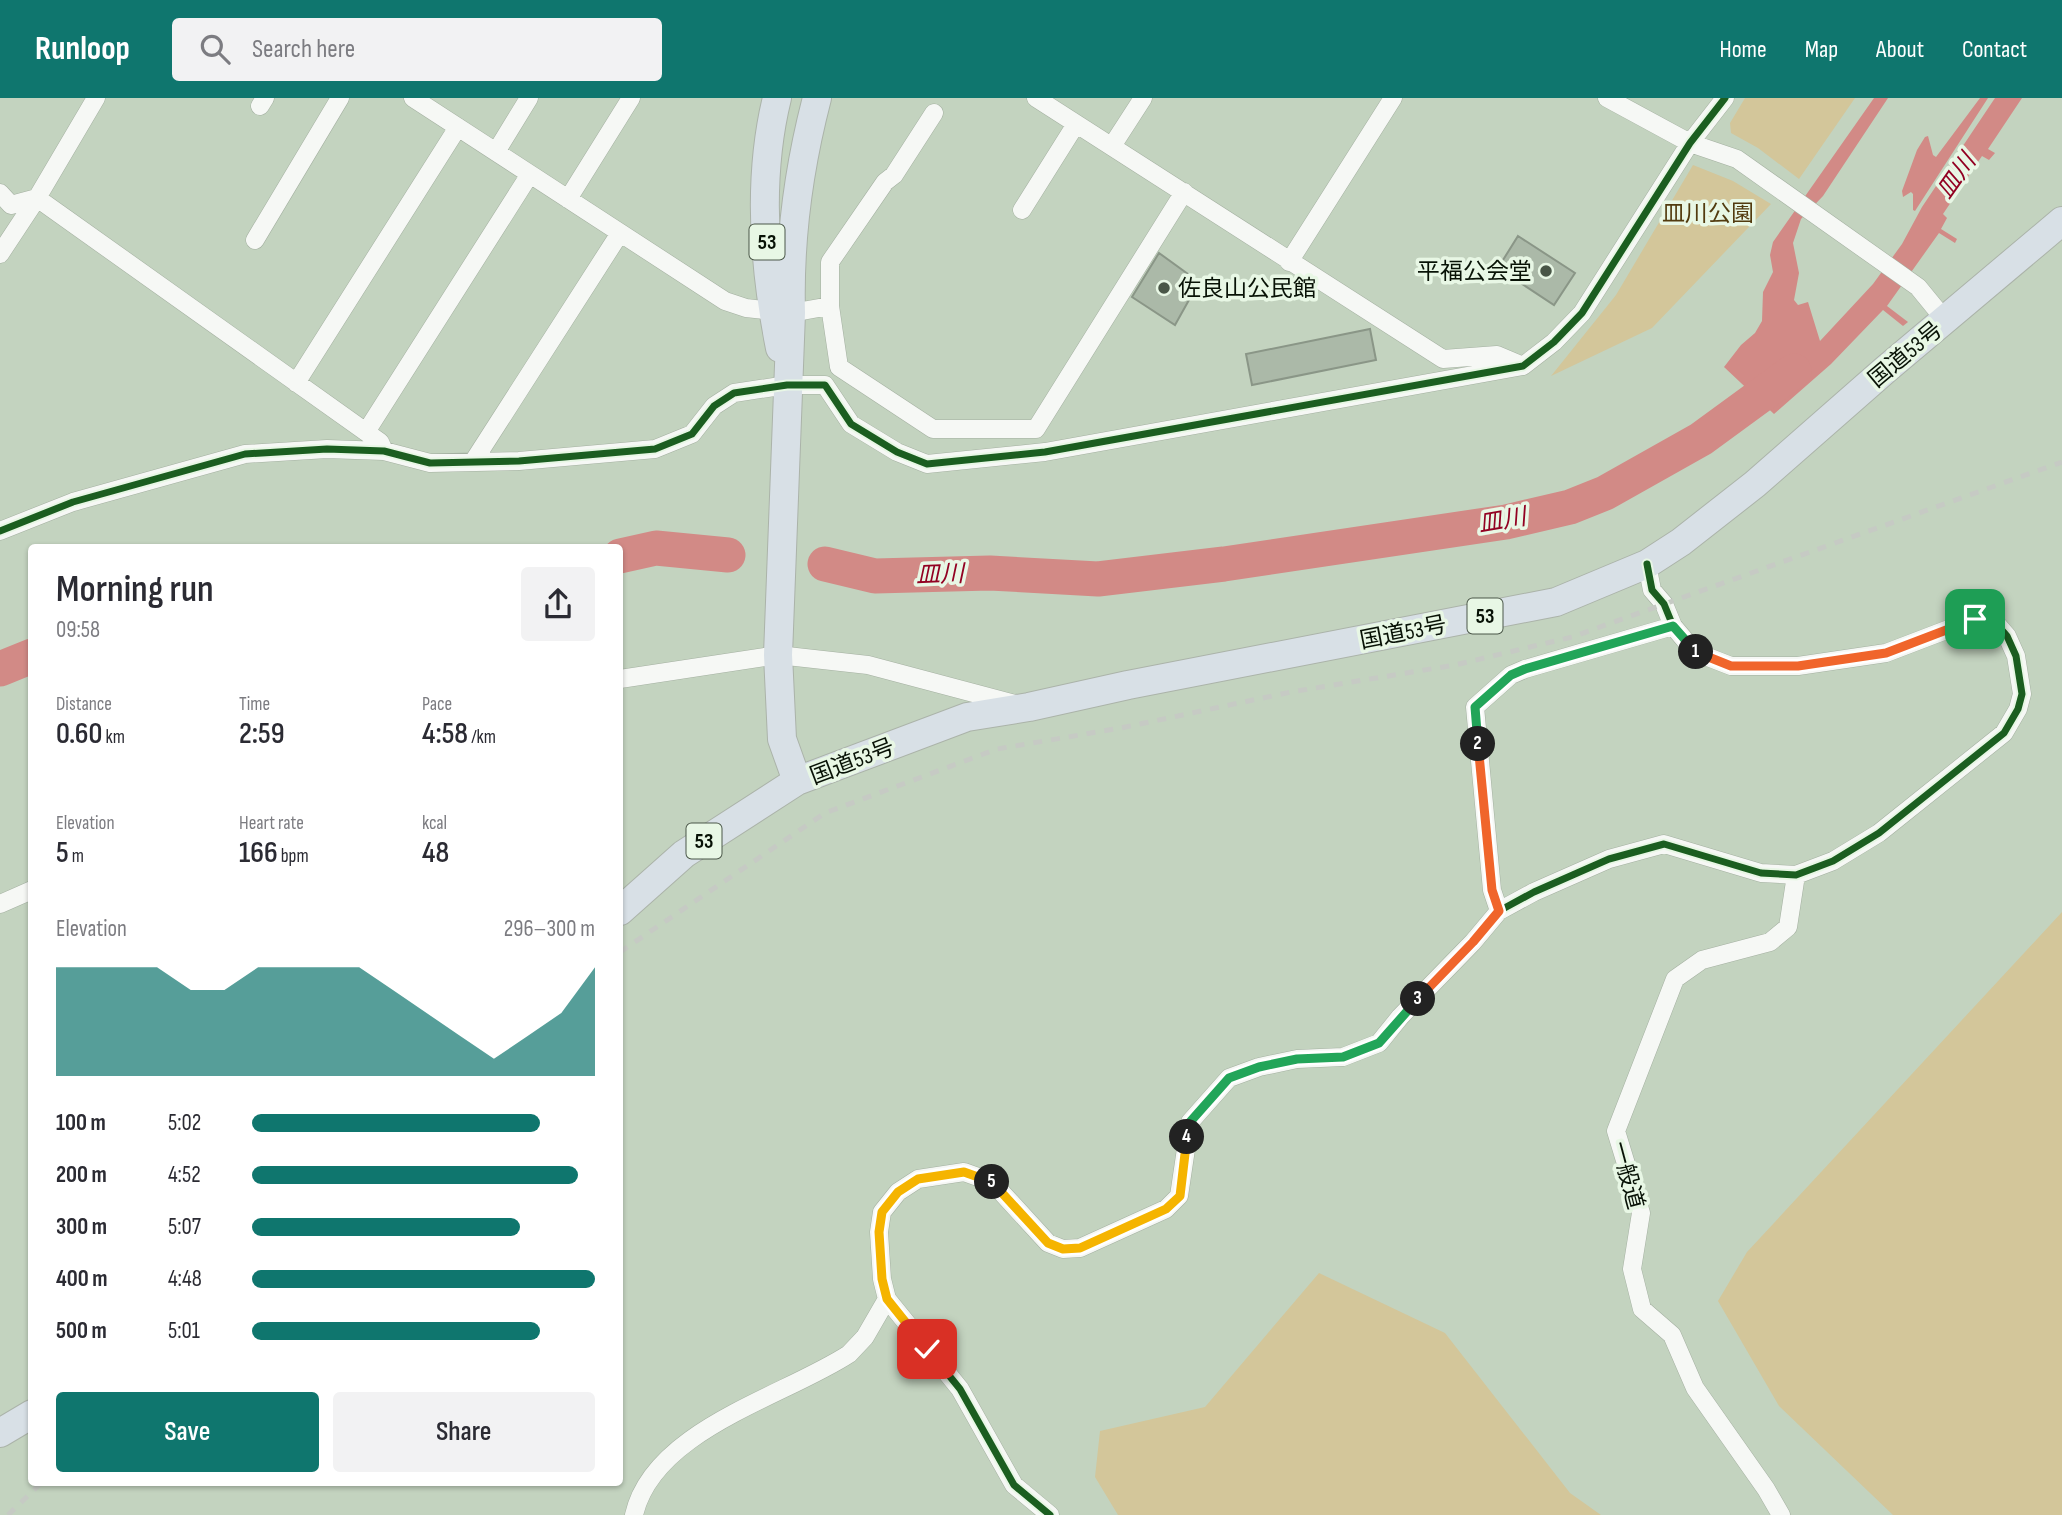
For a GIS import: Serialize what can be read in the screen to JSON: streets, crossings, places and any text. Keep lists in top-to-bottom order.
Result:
{
  "streets": {
    "highway": ["53", "国道53号"],
    "street": ["一般道"]
  },
  "water": ["皿川"],
  "parks": ["皿川公園"],
  "places": ["平福公会堂", "佐良山公民館"],
  "page": {
    "header": "Runloop",
    "search": "Search here",
    "nav": [
      "Home",
      "Map",
      "About",
      "Contact"
    ],
    "heading": ["Morning run", "09:58"],
    "pins": [
      "1",
      "2",
      "3",
      "4",
      "5"
    ],
    "stats": [
      ["Distance", "0.60 km"],
      ["Time", "2:59"],
      ["Pace", "4:58 /km"],
      ["Elevation", "5 m"],
      ["Heart rate", "166 bpm"],
      ["kcal", "48"]
    ],
    "chart": ["Elevation", "296–300 m"],
    "list": [
      {
        "name": "100 m",
        "note": "5:02"
      },
      {
        "name": "200 m",
        "note": "4:52"
      },
      {
        "name": "300 m",
        "note": "5:07"
      },
      {
        "name": "400 m",
        "note": "4:48"
      },
      {
        "name": "500 m",
        "note": "5:01"
      }
    ],
    "buttons": ["Save", "Share"]
  }
}
